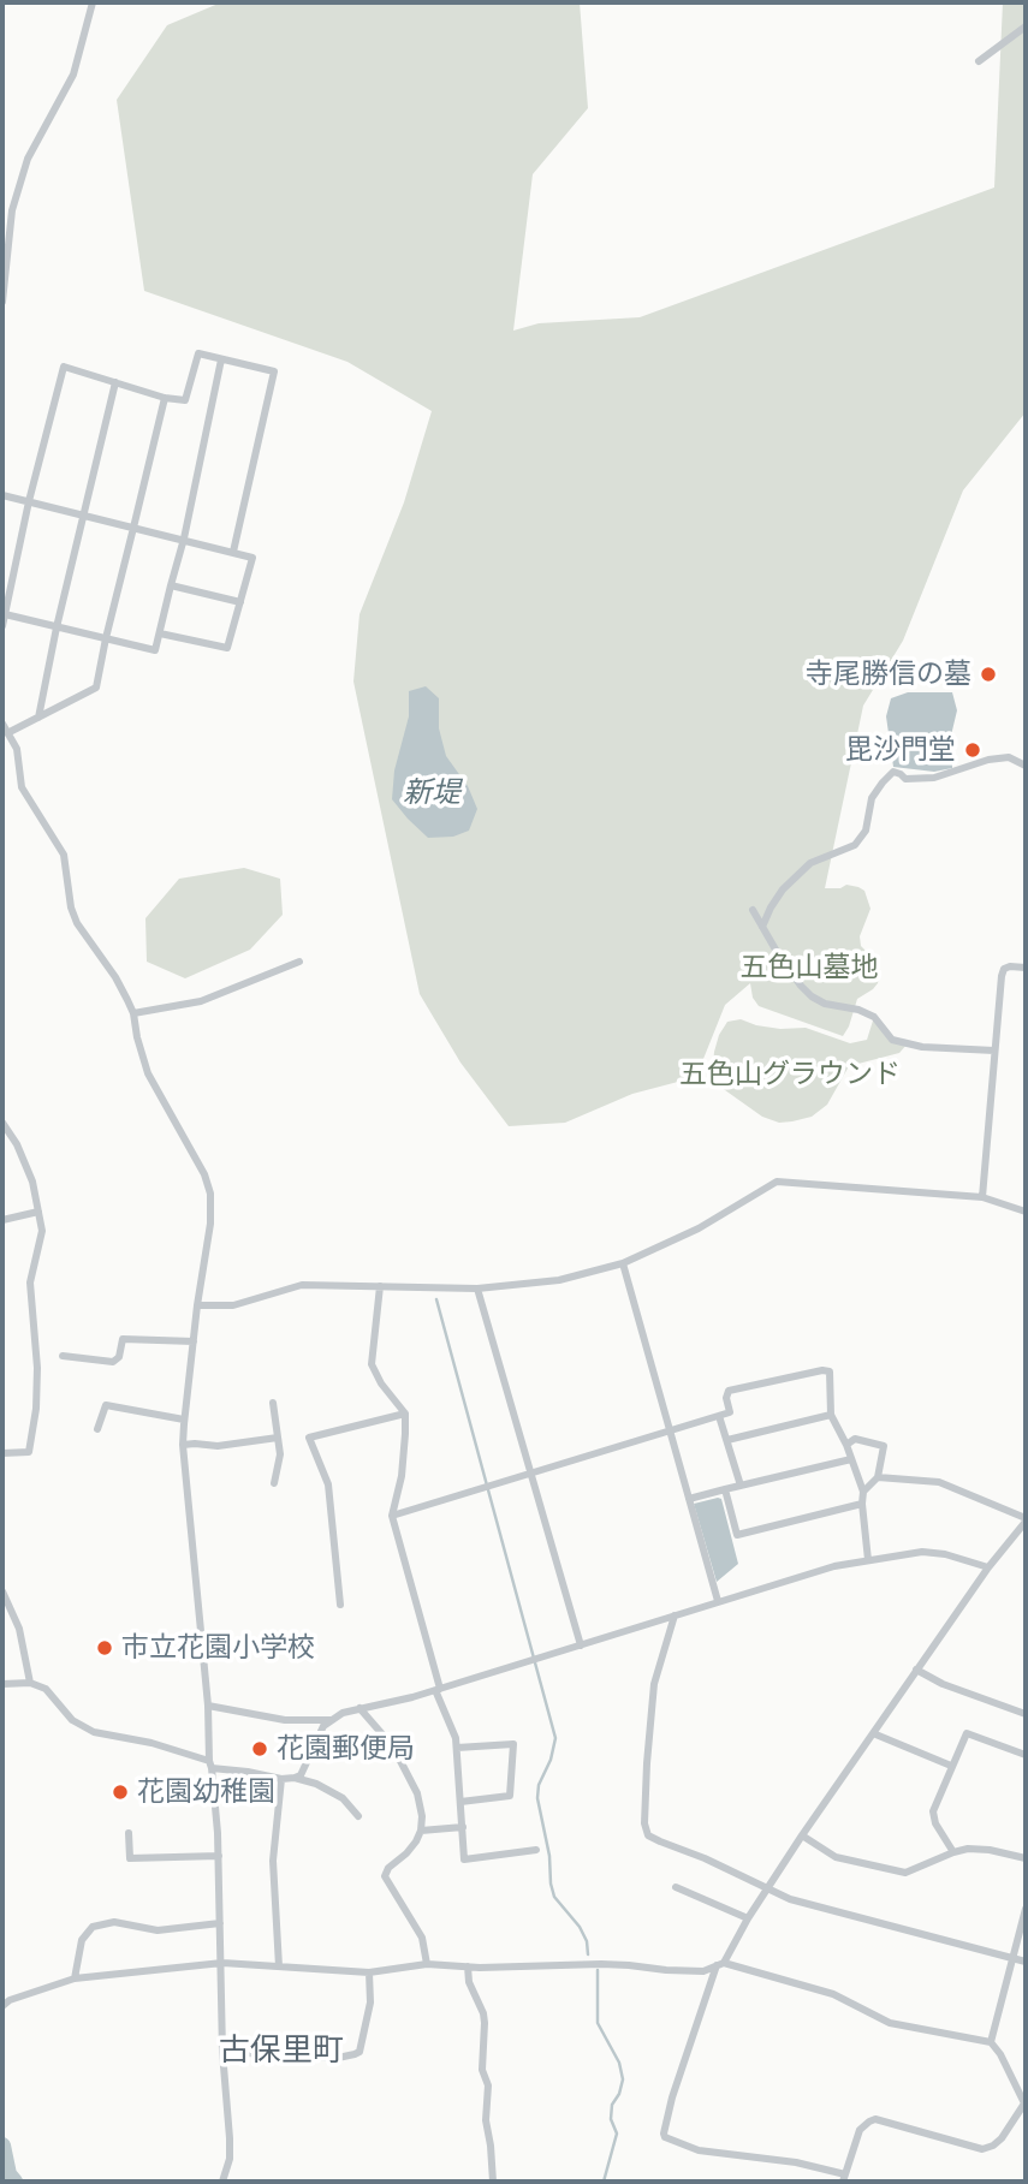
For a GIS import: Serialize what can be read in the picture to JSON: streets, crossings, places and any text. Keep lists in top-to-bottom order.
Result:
{
  "districts": ["古保里町"],
  "water": ["新堤"],
  "parks": ["五色山墓地", "五色山グラウンド"],
  "places": [
    "寺尾勝信の墓",
    "毘沙門堂",
    "市立花園小学校",
    "花園郵便局",
    "花園幼稚園"
  ]
}
